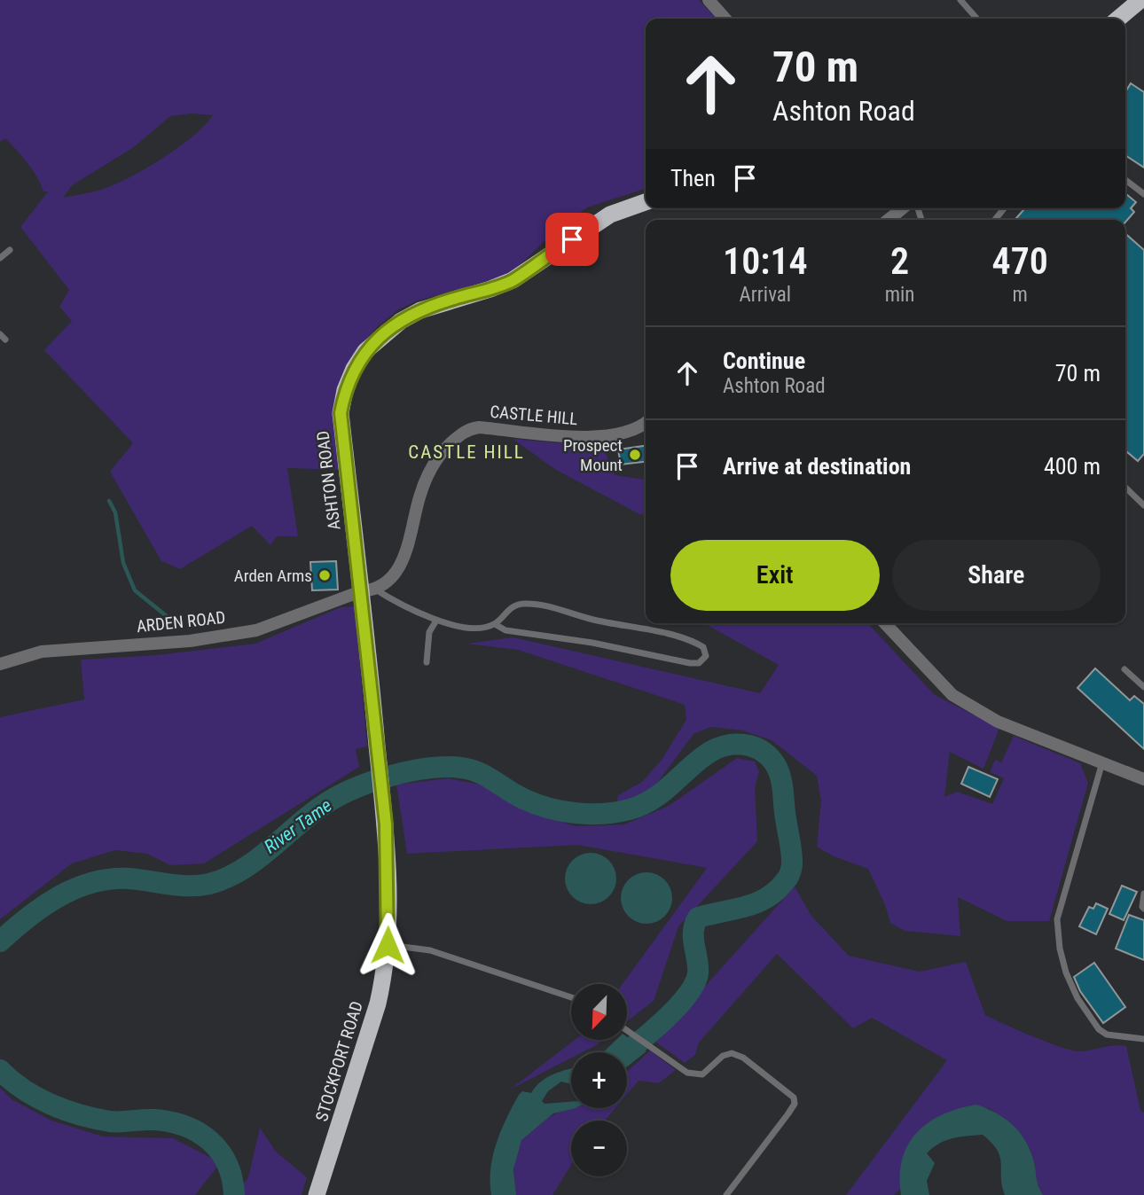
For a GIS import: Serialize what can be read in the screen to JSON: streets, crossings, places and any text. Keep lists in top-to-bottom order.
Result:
{
  "streets": {
    "highway": ["ASHTON ROAD", "STOCKPORT ROAD"],
    "street": ["CASTLE HILL", "ARDEN ROAD"]
  },
  "crossings": [
    ["CASTLE HILL", "ASHTON ROAD"],
    ["CASTLE HILL", "ARDEN ROAD"],
    ["ASHTON ROAD", "ARDEN ROAD"],
    ["ASHTON ROAD", "STOCKPORT ROAD"]
  ],
  "districts": ["CASTLE HILL"],
  "water": ["River Tame"],
  "places": ["Prospect Mount", "Arden Arms"],
  "north": "bottom left",
  "page": {
    "turn": ["70 m", "Ashton Road"],
    "then": "Then",
    "eta": [
      "10:14",
      "Arrival",
      "2",
      "min",
      "470",
      "m"
    ],
    "list": [
      {
        "name": "Continue",
        "note": "Ashton Road",
        "value": "70 m"
      },
      {
        "name": "Arrive at destination",
        "value": "400 m"
      }
    ],
    "buttons": ["Exit", "Share"],
    "map_buttons": ["+", "−"]
  }
}
